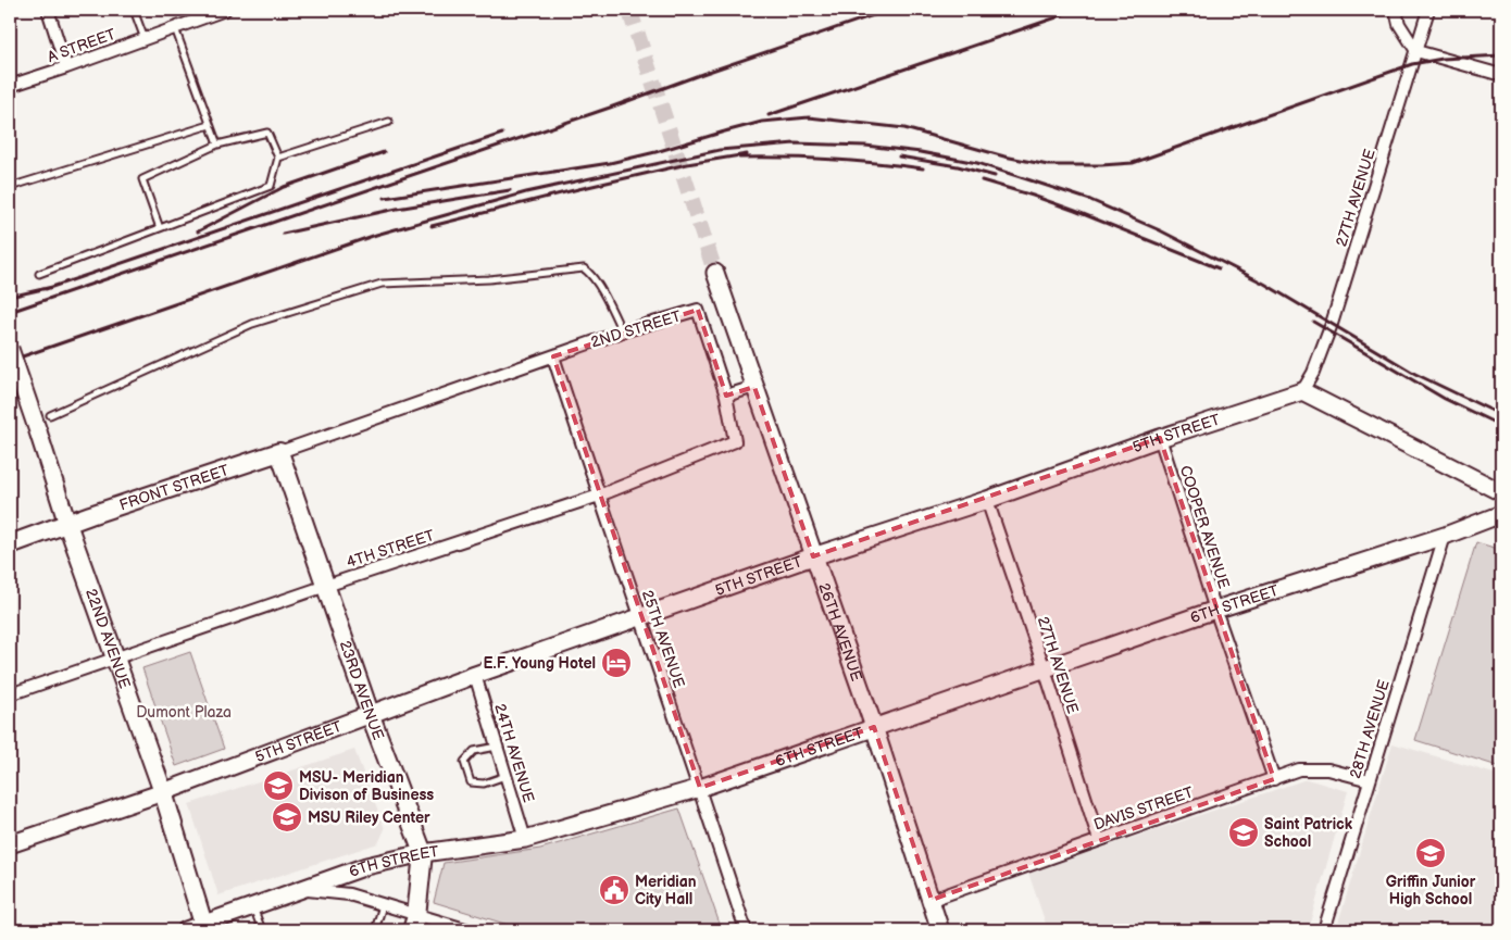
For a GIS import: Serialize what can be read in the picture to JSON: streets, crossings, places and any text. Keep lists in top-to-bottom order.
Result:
{
  "streets": {
    "main road": ["FRONT STREET", "22ND AVENUE", "23RD AVENUE"],
    "street": [
      "A STREET",
      "27TH AVENUE",
      "2ND STREET",
      "5TH STREET",
      "COOPER AVENUE",
      "4TH STREET",
      "6TH STREET",
      "26TH AVENUE",
      "25TH AVENUE",
      "28TH AVENUE",
      "24TH AVENUE",
      "DAVIS STREET"
    ]
  },
  "crossings": [
    ["27TH AVENUE", "5TH STREET"],
    ["27TH AVENUE", "6TH STREET"],
    ["27TH AVENUE", "DAVIS STREET"],
    ["2ND STREET", "FRONT STREET"],
    ["2ND STREET", "4TH STREET"],
    ["2ND STREET", "25TH AVENUE"],
    ["2ND STREET", "23RD AVENUE"],
    ["5TH STREET", "COOPER AVENUE"],
    ["5TH STREET", "26TH AVENUE"],
    ["5TH STREET", "22ND AVENUE"],
    ["5TH STREET", "25TH AVENUE"],
    ["5TH STREET", "23RD AVENUE"],
    ["5TH STREET", "24TH AVENUE"],
    ["FRONT STREET", "22ND AVENUE"],
    ["FRONT STREET", "23RD AVENUE"],
    ["COOPER AVENUE", "6TH STREET"],
    ["COOPER AVENUE", "DAVIS STREET"],
    ["4TH STREET", "22ND AVENUE"],
    ["4TH STREET", "25TH AVENUE"],
    ["4TH STREET", "23RD AVENUE"],
    ["6TH STREET", "26TH AVENUE"],
    ["6TH STREET", "22ND AVENUE"],
    ["6TH STREET", "25TH AVENUE"],
    ["6TH STREET", "23RD AVENUE"],
    ["6TH STREET", "28TH AVENUE"],
    ["6TH STREET", "24TH AVENUE"],
    ["26TH AVENUE", "DAVIS STREET"],
    ["28TH AVENUE", "DAVIS STREET"]
  ],
  "parks": ["Dumont Plaza"],
  "places": {
    "hotel": ["E.F. Young Hotel"],
    "school or university": [
      "MSU- Meridian Divison of Business",
      "MSU Riley Center",
      "Saint Patrick School",
      "Griffin Junior High School"
    ],
    "public building": ["Meridian City Hall"]
  }
}
